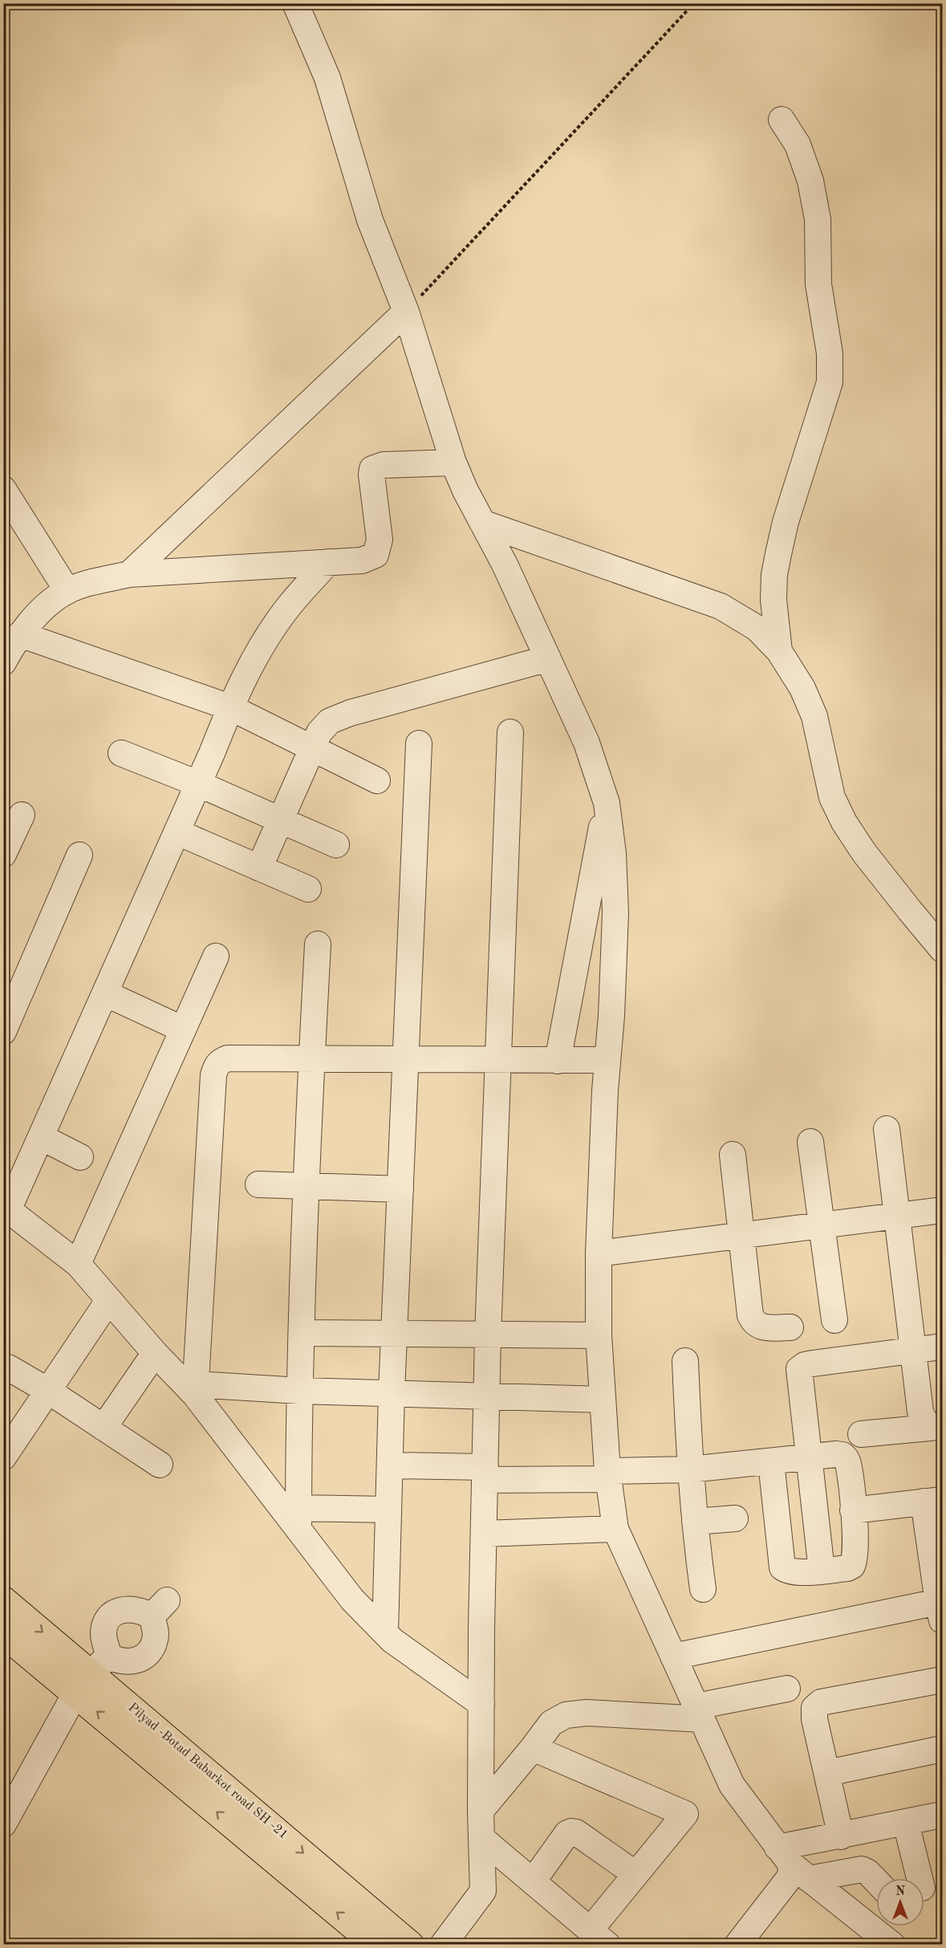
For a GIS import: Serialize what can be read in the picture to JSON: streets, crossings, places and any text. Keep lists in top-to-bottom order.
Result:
{
  "streets": {
    "main road": ["Pilyad -Botad Babarkot road SH -21"]
  },
  "north": "top"
}
